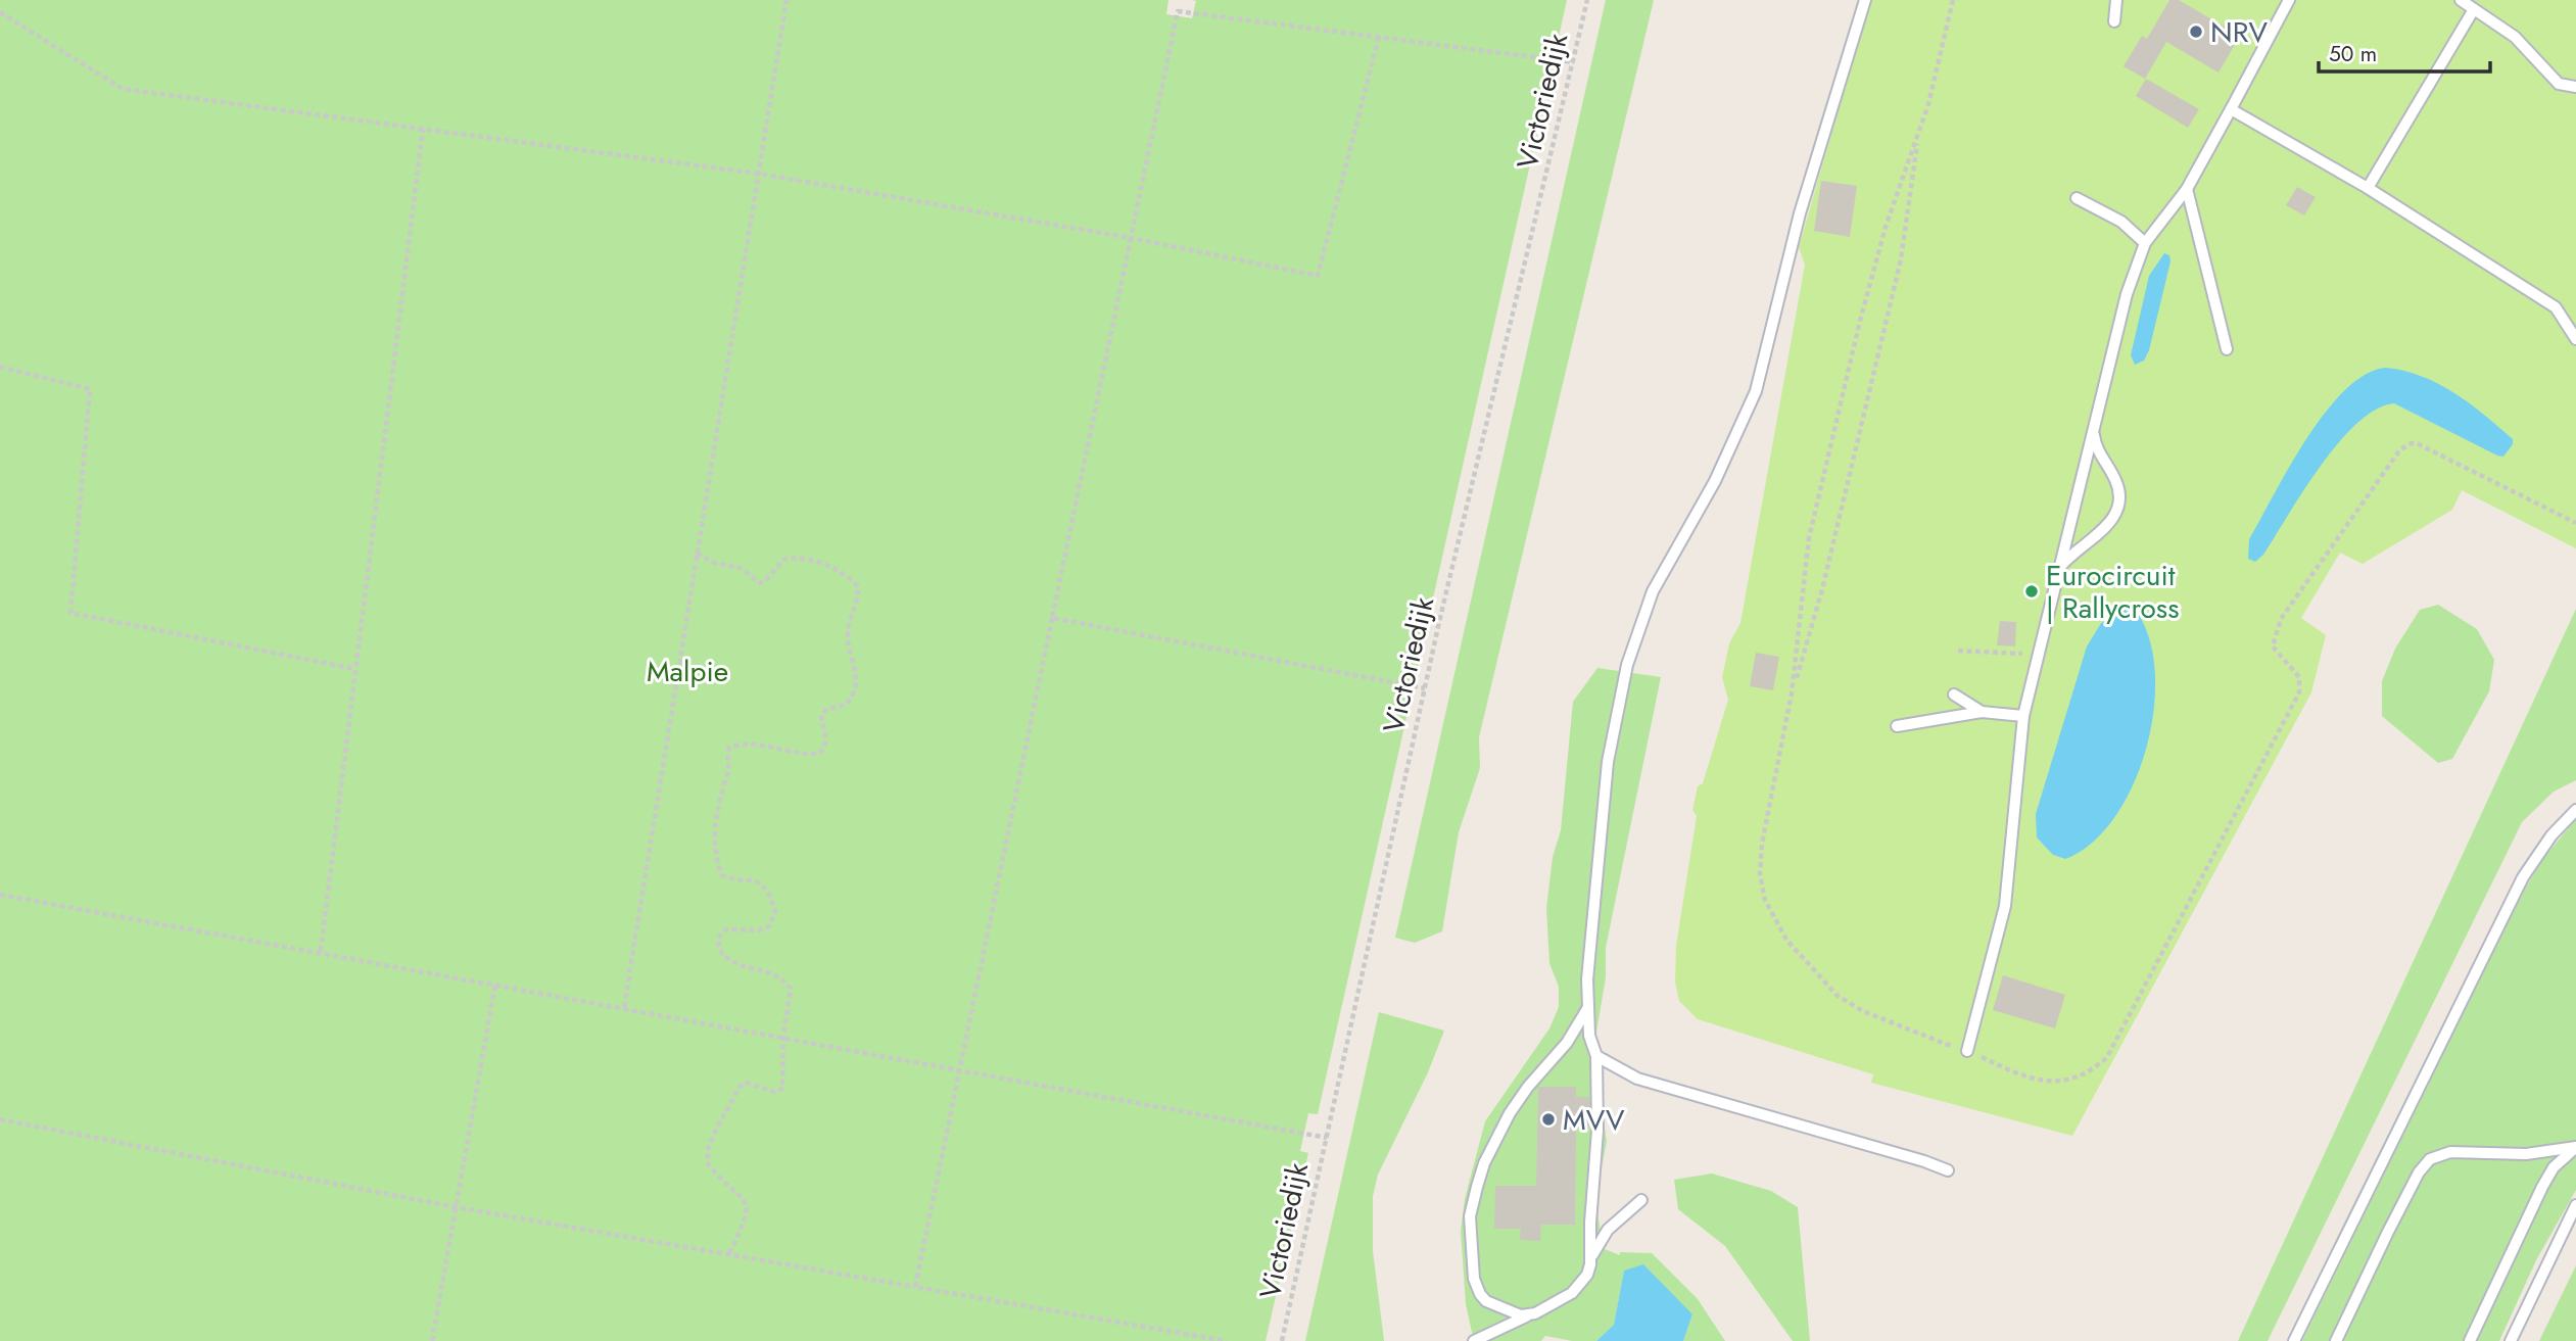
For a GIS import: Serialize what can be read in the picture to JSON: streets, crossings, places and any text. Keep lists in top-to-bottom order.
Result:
{
  "streets": {
    "path": ["Victoriedijk"]
  },
  "parks": ["Malpie"],
  "places": ["NRV", "Eurocircuit | Rallycross", "MVV"],
  "scale_bar": "50 m"
}
